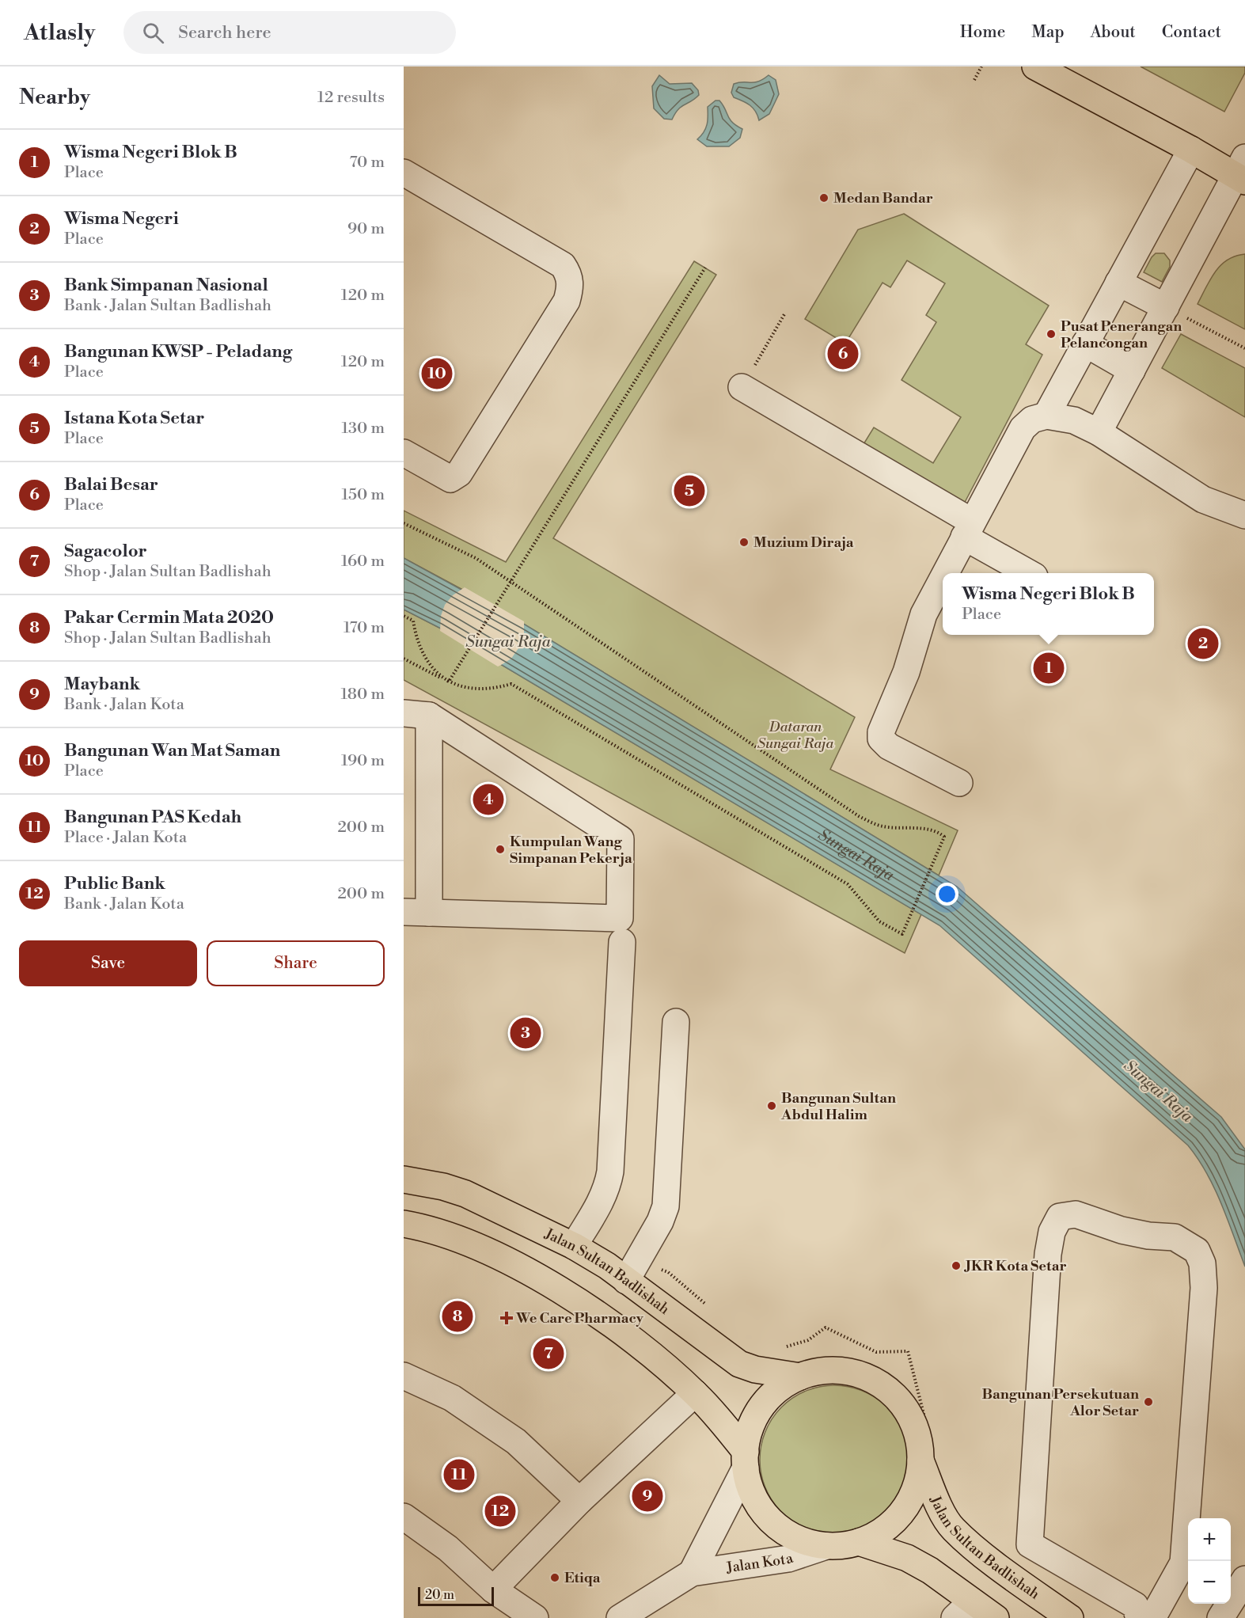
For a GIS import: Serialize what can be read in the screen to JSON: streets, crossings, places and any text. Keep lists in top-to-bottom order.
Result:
{
  "streets": {
    "main road": ["Jalan Sultan Badlishah"],
    "street": ["Jalan Kota"]
  },
  "water": ["Sungai Raja"],
  "parks": ["Dataran Sungai Raja"],
  "places": {
    "other": [
      "Medan Bandar",
      "Pusat Penerangan Pelancongan",
      "Muzium Diraja",
      "Kumpulan Wang Simpanan Pekerja",
      "Bangunan Sultan Abdul Halim",
      "JKR Kota Setar",
      "Bangunan Persekutuan Alor Setar",
      "Etiqa"
    ],
    "health": ["We Care Pharmacy"]
  },
  "scale_bar": "20 m",
  "page": {
    "header": "Atlasly",
    "search": "Search here",
    "nav": [
      "Home",
      "Map",
      "About",
      "Contact"
    ],
    "heading": ["Nearby", "12 results"],
    "list": [
      {
        "mark": "1",
        "name": "Wisma Negeri Blok B",
        "note": "Place",
        "value": "70 m"
      },
      {
        "mark": "2",
        "name": "Wisma Negeri",
        "note": "Place",
        "value": "90 m"
      },
      {
        "mark": "3",
        "name": "Bank Simpanan Nasional",
        "note": "Bank · Jalan Sultan Badlishah",
        "value": "120 m"
      },
      {
        "mark": "4",
        "name": "Bangunan KWSP - Peladang",
        "note": "Place",
        "value": "120 m"
      },
      {
        "mark": "5",
        "name": "Istana Kota Setar",
        "note": "Place",
        "value": "130 m"
      },
      {
        "mark": "6",
        "name": "Balai Besar",
        "note": "Place",
        "value": "150 m"
      },
      {
        "mark": "7",
        "name": "Sagacolor",
        "note": "Shop · Jalan Sultan Badlishah",
        "value": "160 m"
      },
      {
        "mark": "8",
        "name": "Pakar Cermin Mata 2020",
        "note": "Shop · Jalan Sultan Badlishah",
        "value": "170 m"
      },
      {
        "mark": "9",
        "name": "Maybank",
        "note": "Bank · Jalan Kota",
        "value": "180 m"
      },
      {
        "mark": "10",
        "name": "Bangunan Wan Mat Saman",
        "note": "Place",
        "value": "190 m"
      },
      {
        "mark": "11",
        "name": "Bangunan PAS Kedah",
        "note": "Place · Jalan Kota",
        "value": "200 m"
      },
      {
        "mark": "12",
        "name": "Public Bank",
        "note": "Bank · Jalan Kota",
        "value": "200 m"
      }
    ],
    "pins": [
      "6",
      "10",
      "5",
      "2",
      "1",
      "4",
      "3",
      "8",
      "7",
      "11",
      "9",
      "12"
    ],
    "popup": ["Wisma Negeri Blok B", "Place"],
    "buttons": ["Save", "Share"],
    "map_buttons": ["+", "−"],
    "scale": "20 m"
  }
}
